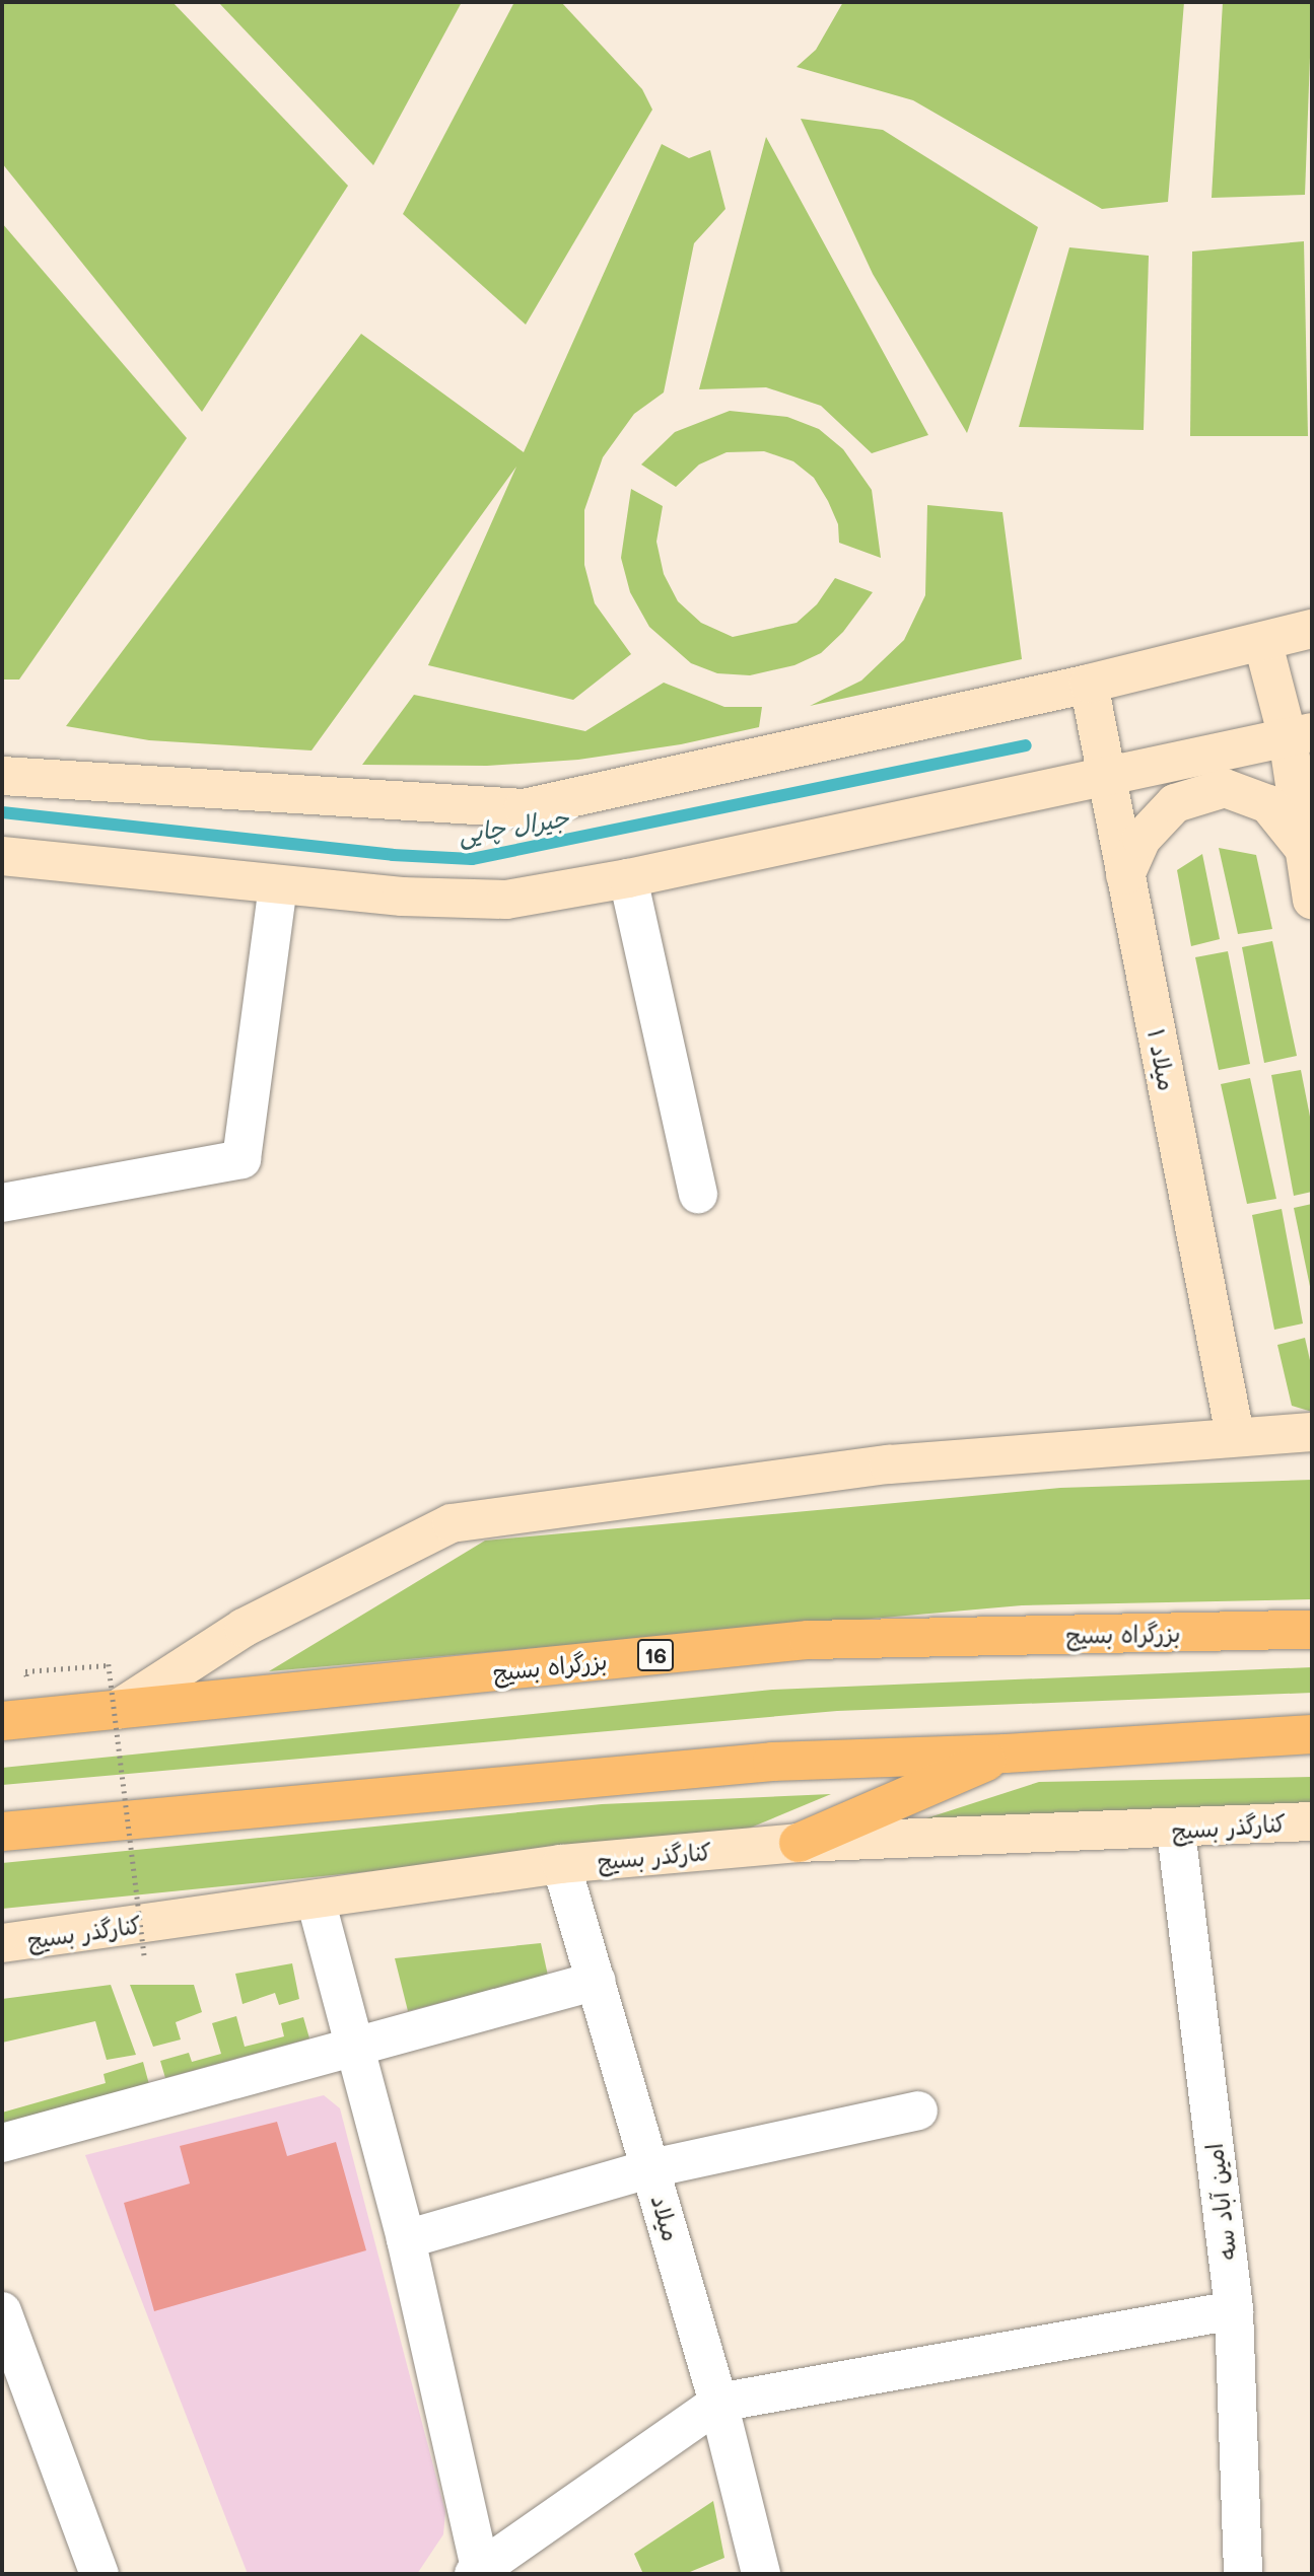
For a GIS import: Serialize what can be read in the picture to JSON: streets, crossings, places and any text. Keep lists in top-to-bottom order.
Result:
{
  "streets": {
    "highway": ["بزرگراه بسیج", "16"],
    "street": [
      "میلاد ۱",
      "کنارگذر بسیج",
      "امین آباد سه",
      "میلاد"
    ]
  },
  "crossings": [
    ["کنارگذر بسیج", "امین آباد سه"],
    ["کنارگذر بسیج", "میلاد"]
  ],
  "water": ["جیرال چایی"]
}
